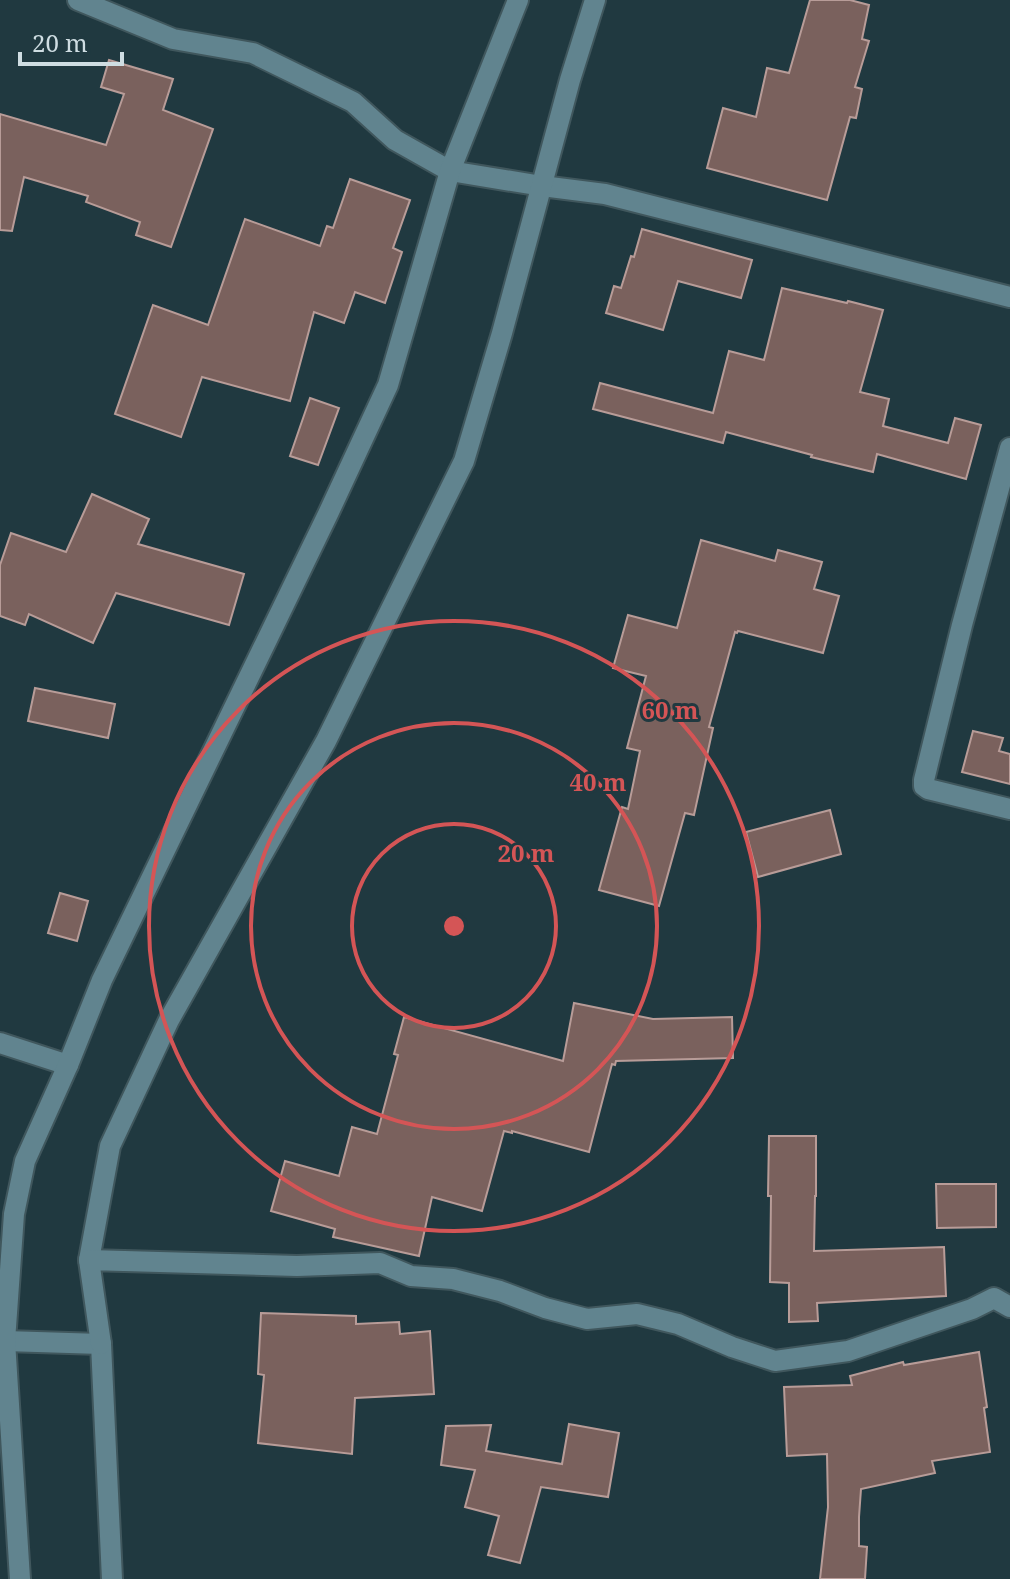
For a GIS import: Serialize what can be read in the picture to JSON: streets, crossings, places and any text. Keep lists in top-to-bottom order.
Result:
{
  "scale_bar": "20 m",
  "rings": ["60 m", "40 m", "20 m"]
}
